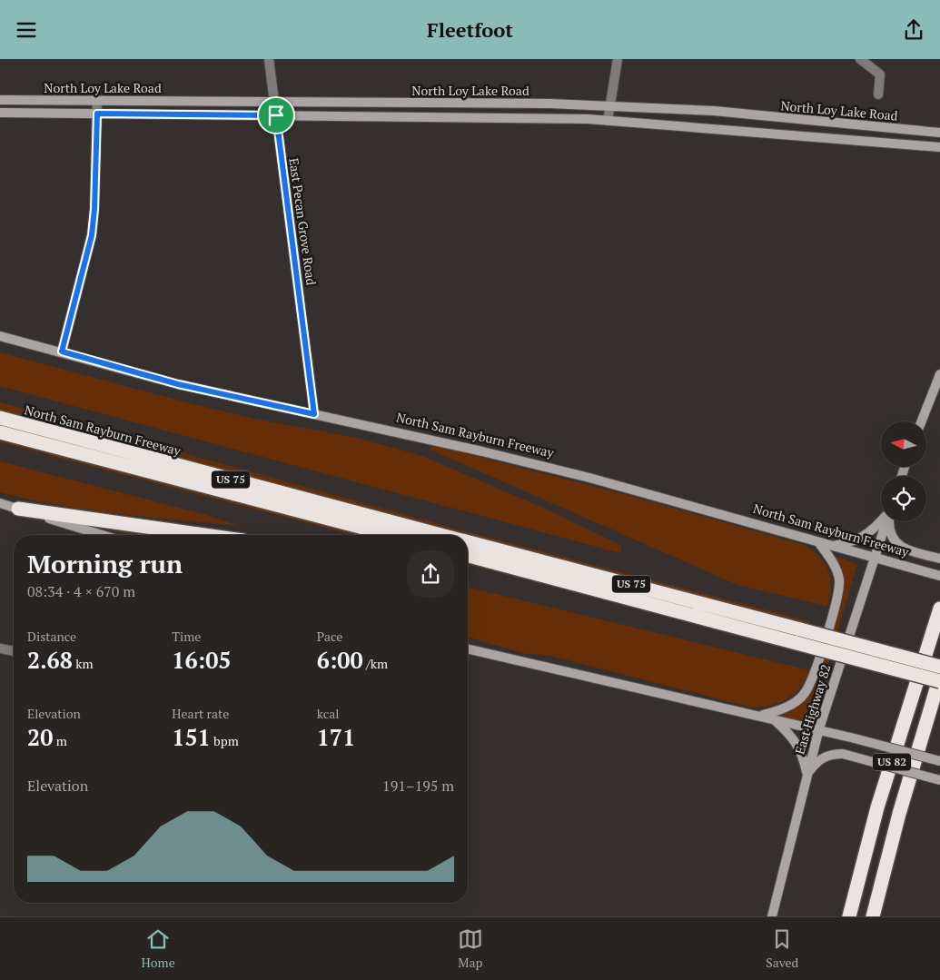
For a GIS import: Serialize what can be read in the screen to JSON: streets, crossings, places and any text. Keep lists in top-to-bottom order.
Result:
{
  "streets": {
    "highway": ["North Sam Rayburn Freeway", "US 75", "US 82"],
    "main road": ["North Loy Lake Road", "East Highway 82"],
    "street": ["East Pecan Grove Road"]
  },
  "crossings": [
    ["North Loy Lake Road", "East Pecan Grove Road"],
    ["East Pecan Grove Road", "North Sam Rayburn Freeway"],
    ["North Sam Rayburn Freeway", "East Highway 82"]
  ],
  "north": "left",
  "page": {
    "header": "Fleetfoot",
    "heading": ["Morning run", "08:34 · 4 × 670 m"],
    "stats": [
      ["Distance", "2.68 km"],
      ["Time", "16:05"],
      ["Pace", "6:00 /km"],
      ["Elevation", "20 m"],
      ["Heart rate", "151 bpm"],
      ["kcal", "171"]
    ],
    "chart": ["Elevation", "191–195 m"],
    "tabs": ["Home", "Map", "Saved"]
  }
}
